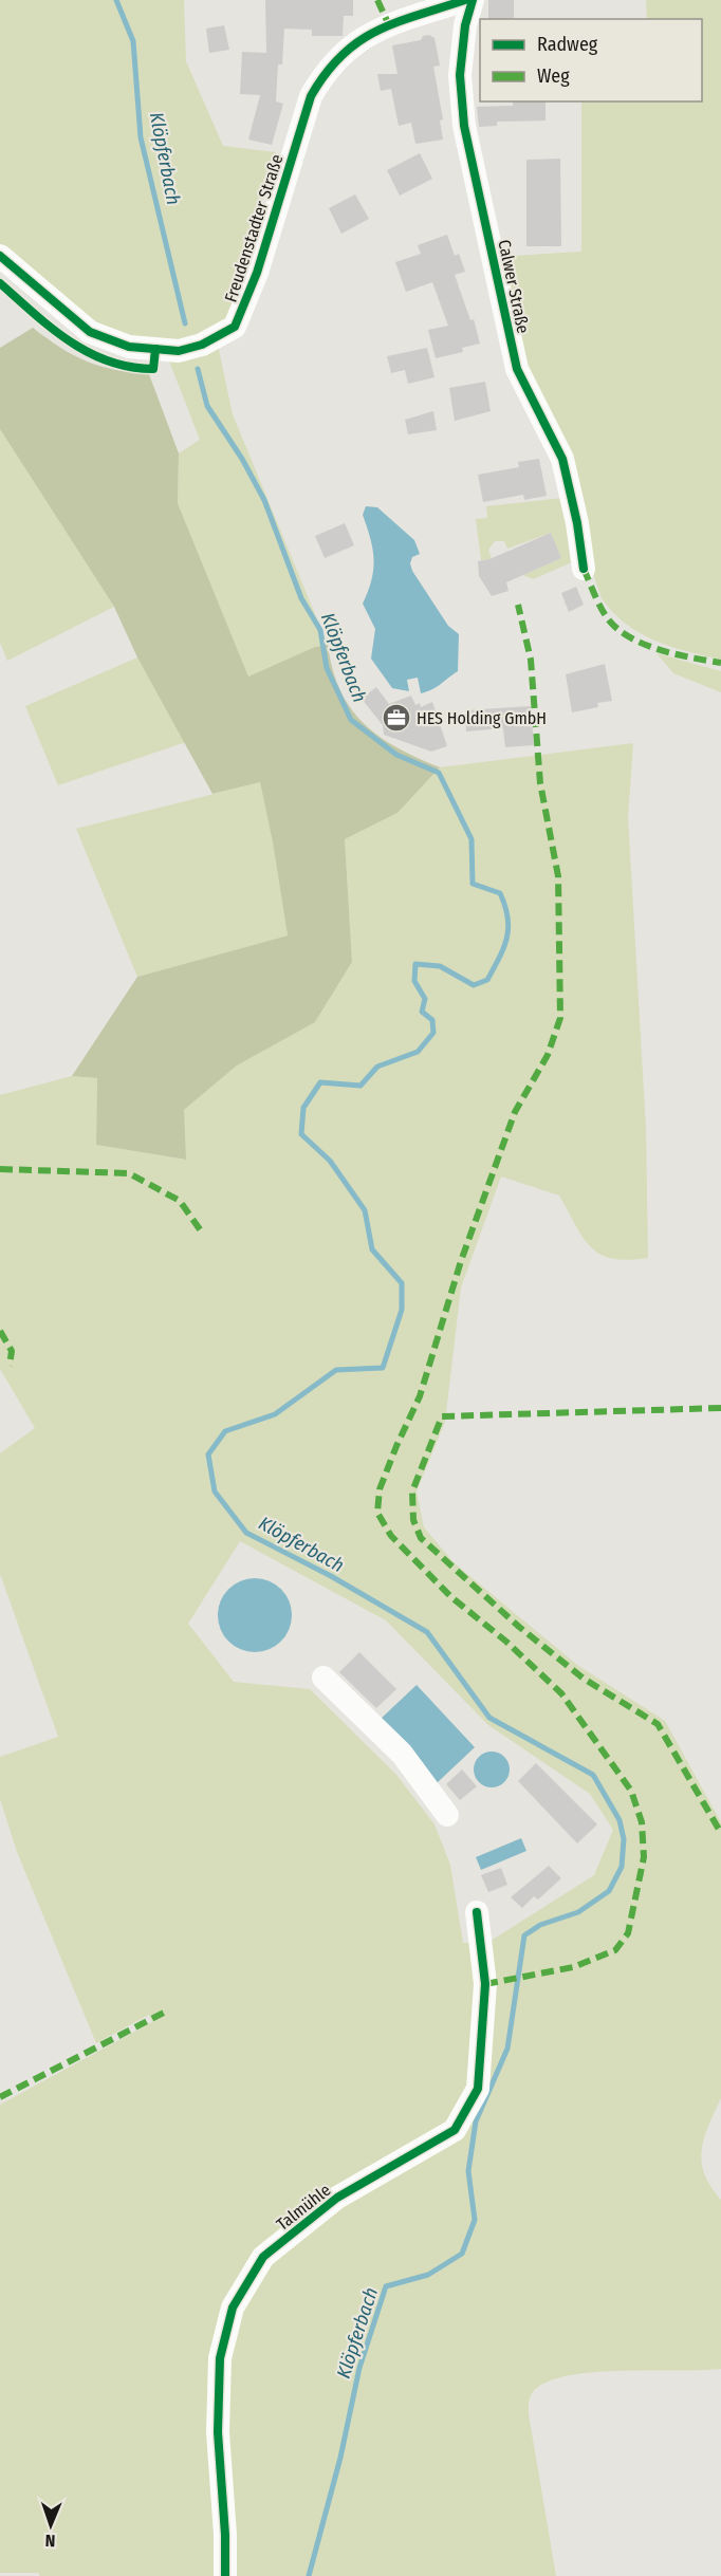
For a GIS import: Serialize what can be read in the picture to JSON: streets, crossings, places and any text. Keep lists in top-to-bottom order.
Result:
{
  "streets": {
    "street": ["Freudenstadter Straße", "Calwer Straße", "Talmühle"]
  },
  "water": ["Klöpferbach"],
  "places": {
    "office": ["HES Holding GmbH"]
  },
  "legend": ["Radweg", "Weg"],
  "north": "bottom"
}
